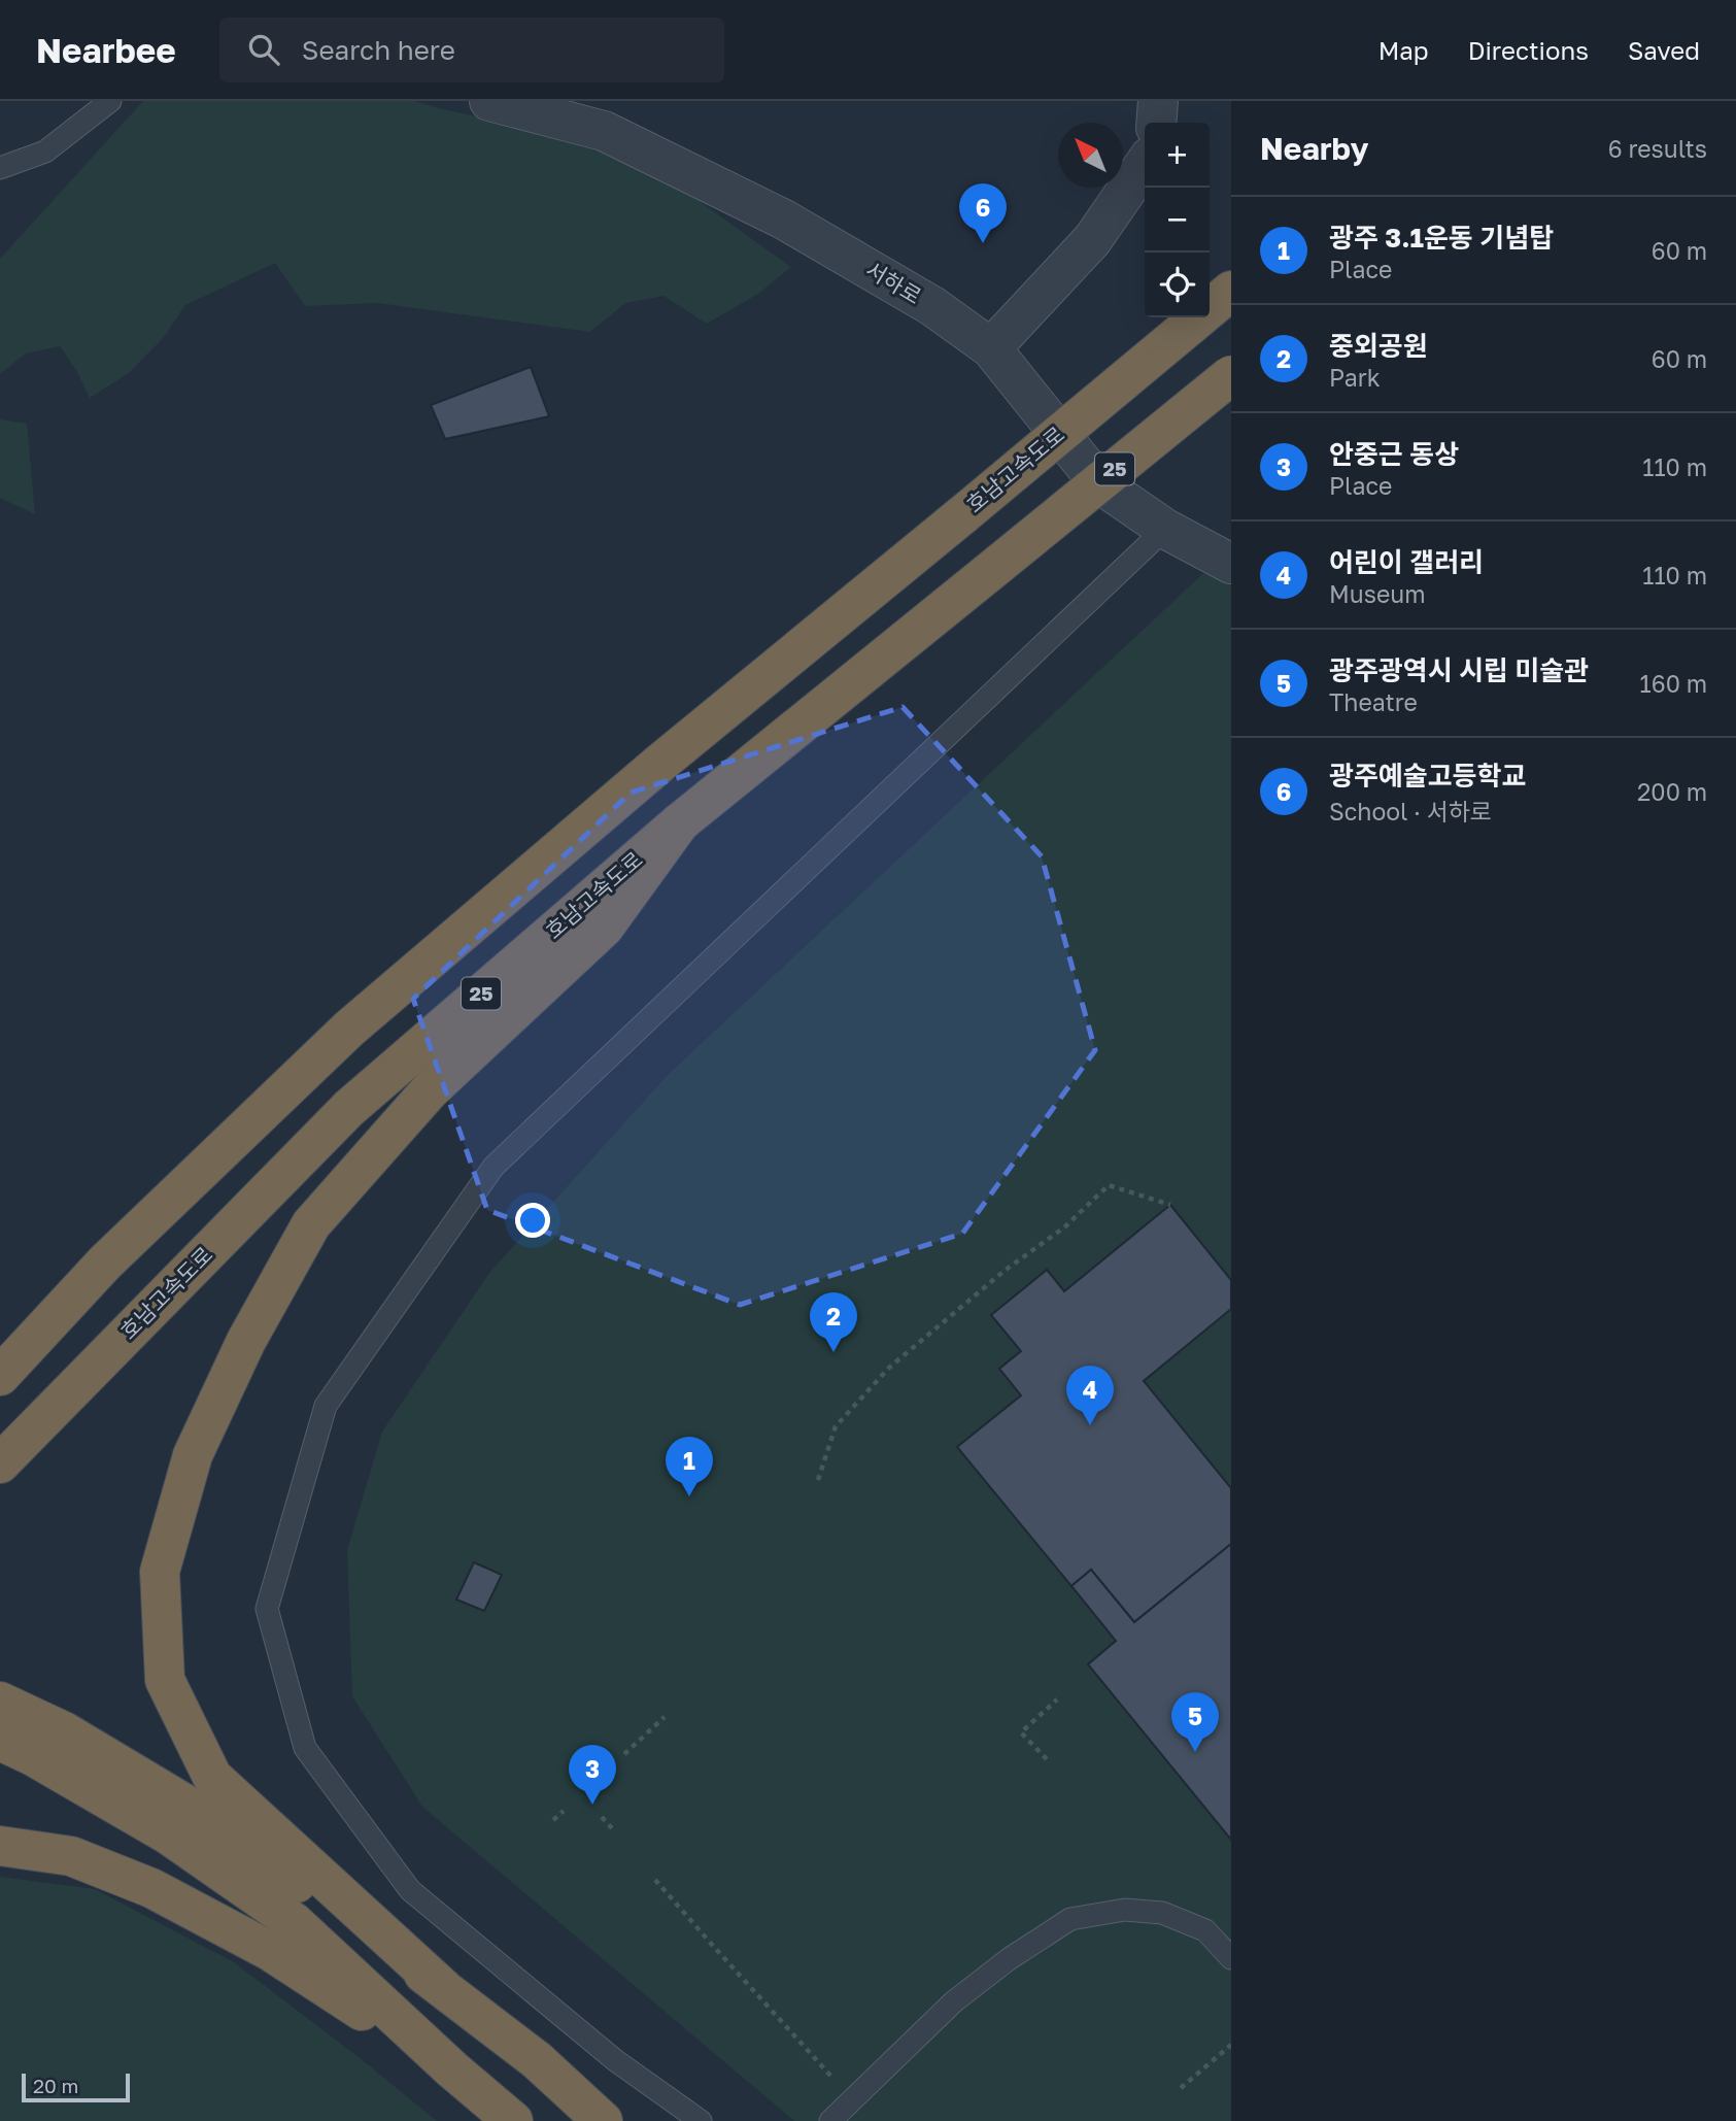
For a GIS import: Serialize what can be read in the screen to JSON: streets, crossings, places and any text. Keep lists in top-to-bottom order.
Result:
{
  "streets": {
    "highway": ["25", "호남고속도로"],
    "street": ["서하로"]
  },
  "scale_bar": "20 m",
  "north": "top left",
  "page": {
    "header": "Nearbee",
    "search": "Search here",
    "nav": ["Map", "Directions", "Saved"],
    "heading": ["Nearby", "6 results"],
    "map_buttons": ["+", "−"],
    "pins": [
      "6",
      "2",
      "4",
      "1",
      "5",
      "3"
    ],
    "list": [
      {
        "mark": "1",
        "name": "광주 3.1운동 기념탑",
        "note": "Place",
        "value": "60 m"
      },
      {
        "mark": "2",
        "name": "중외공원",
        "note": "Park",
        "value": "60 m"
      },
      {
        "mark": "3",
        "name": "안중근 동상",
        "note": "Place",
        "value": "110 m"
      },
      {
        "mark": "4",
        "name": "어린이 갤러리",
        "note": "Museum",
        "value": "110 m"
      },
      {
        "mark": "5",
        "name": "광주광역시 시립 미술관",
        "note": "Theatre",
        "value": "160 m"
      },
      {
        "mark": "6",
        "name": "광주예술고등학교",
        "note": "School · 서하로",
        "value": "200 m"
      }
    ],
    "scale": "20 m"
  }
}
